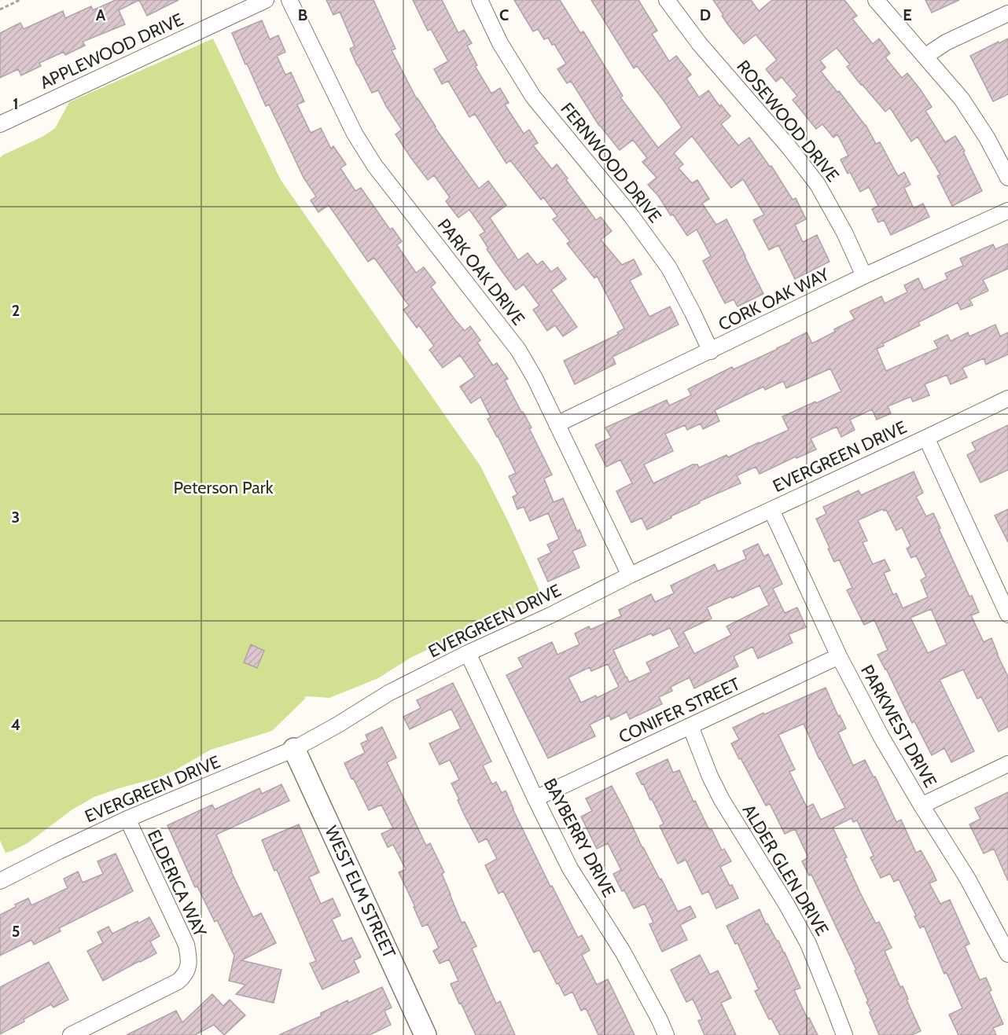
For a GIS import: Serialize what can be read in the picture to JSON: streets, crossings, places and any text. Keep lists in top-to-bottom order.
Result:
{
  "streets": {
    "street": [
      "APPLEWOOD DRIVE",
      "ROSEWOOD DRIVE",
      "FERNWOOD DRIVE",
      "PARK OAK DRIVE",
      "CORK OAK WAY",
      "EVERGREEN DRIVE",
      "CONIFER STREET",
      "PARKWEST DRIVE",
      "BAYBERRY DRIVE",
      "ALDER GLEN DRIVE",
      "ELDERICA WAY",
      "WEST ELM STREET"
    ]
  },
  "crossings": [
    ["ROSEWOOD DRIVE", "CORK OAK WAY"],
    ["FERNWOOD DRIVE", "CORK OAK WAY"],
    ["PARK OAK DRIVE", "CORK OAK WAY"],
    ["PARK OAK DRIVE", "EVERGREEN DRIVE"],
    ["EVERGREEN DRIVE", "PARKWEST DRIVE"],
    ["EVERGREEN DRIVE", "BAYBERRY DRIVE"],
    ["EVERGREEN DRIVE", "ELDERICA WAY"],
    ["EVERGREEN DRIVE", "WEST ELM STREET"],
    ["CONIFER STREET", "PARKWEST DRIVE"],
    ["CONIFER STREET", "BAYBERRY DRIVE"],
    ["CONIFER STREET", "ALDER GLEN DRIVE"]
  ],
  "parks": ["Peterson Park"],
  "grid": {
    "columns": [
      "A",
      "B",
      "C",
      "D",
      "E"
    ],
    "rows": [
      "1",
      "2",
      "3",
      "4",
      "5"
    ]
  }
}
